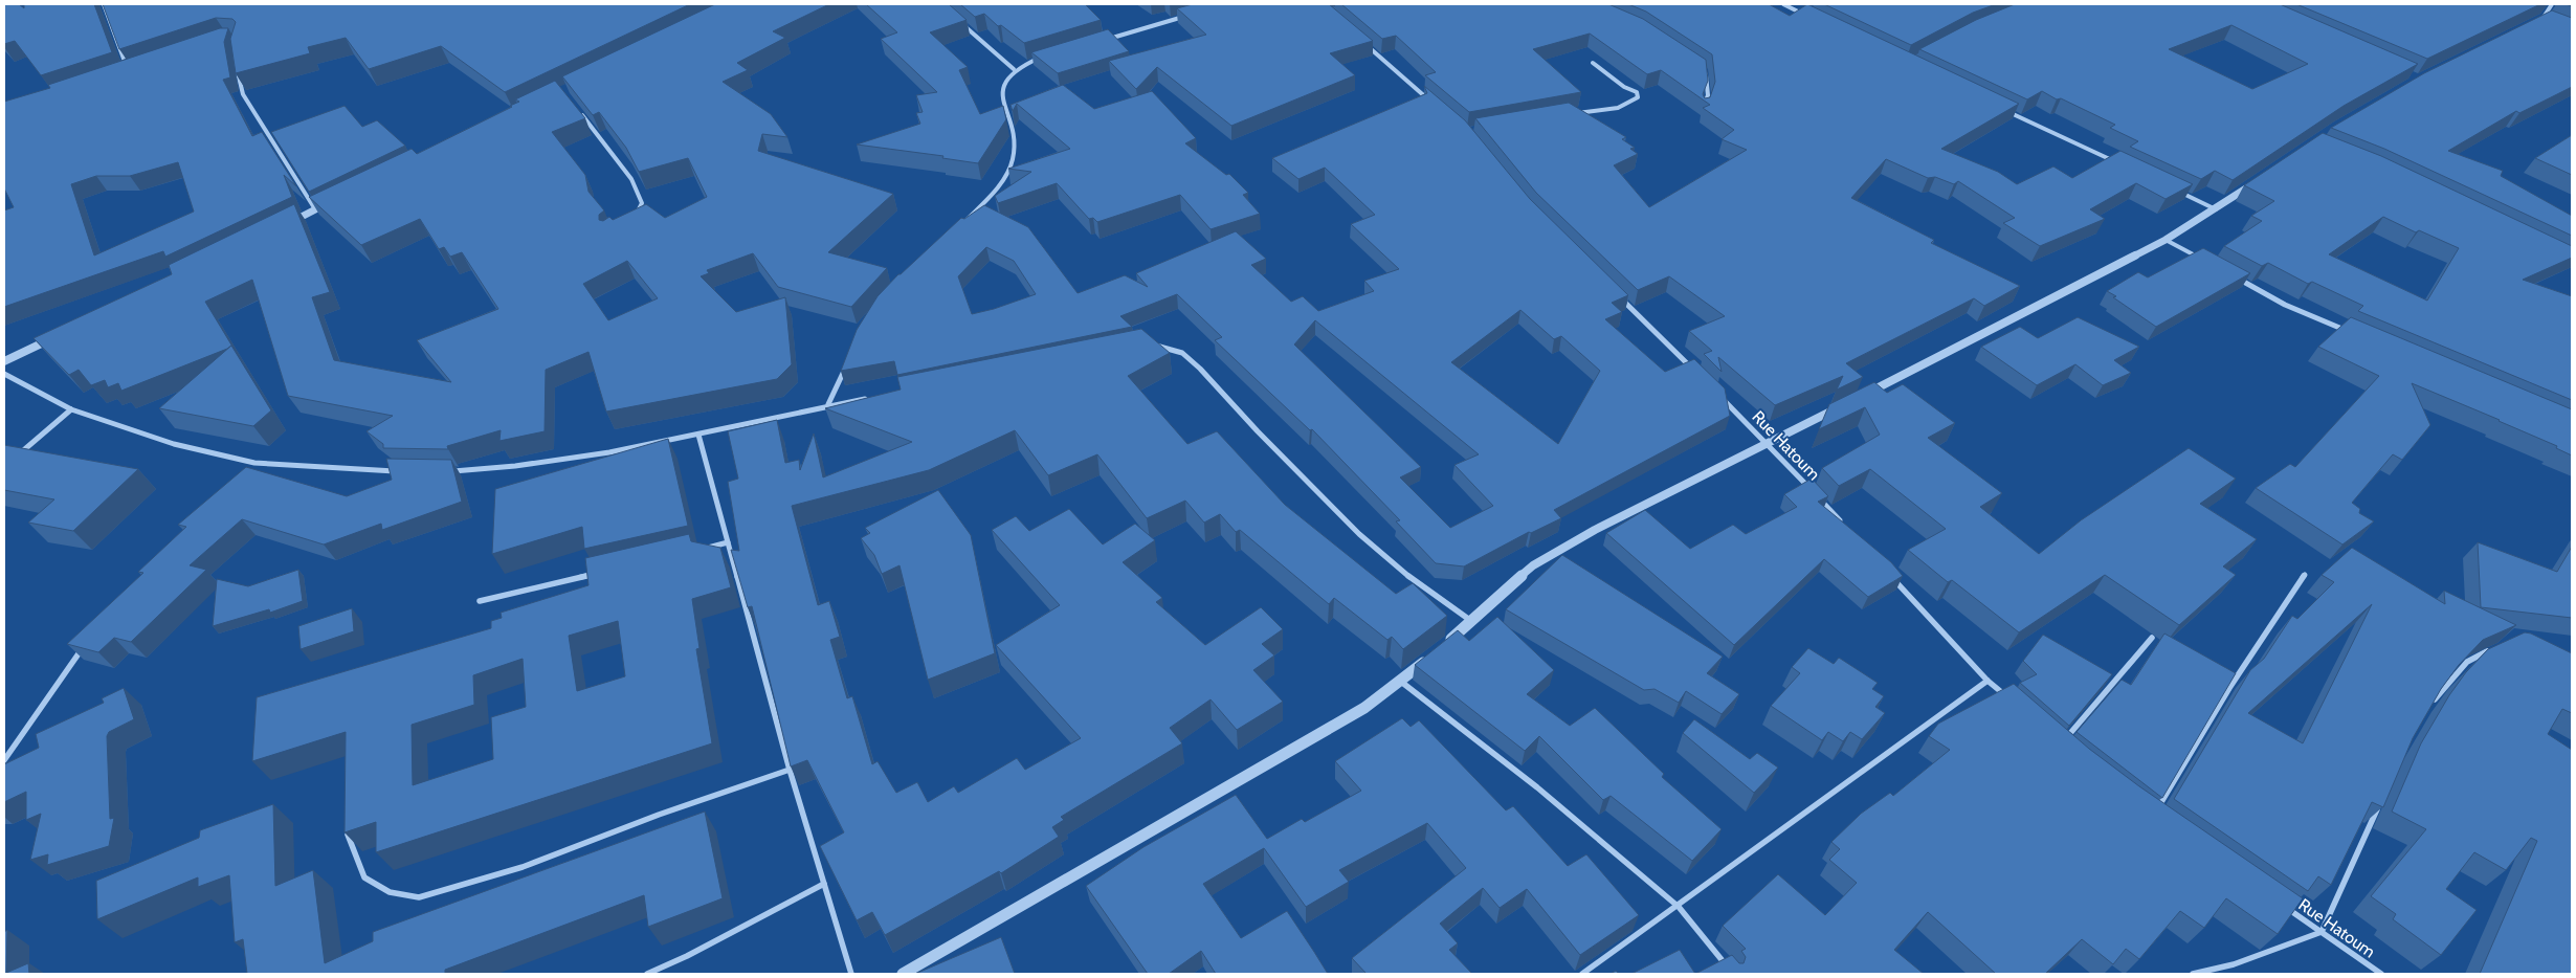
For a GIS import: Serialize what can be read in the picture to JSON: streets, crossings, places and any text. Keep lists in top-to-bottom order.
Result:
{
  "streets": {
    "street": ["Rue Hatoum"]
  }
}
